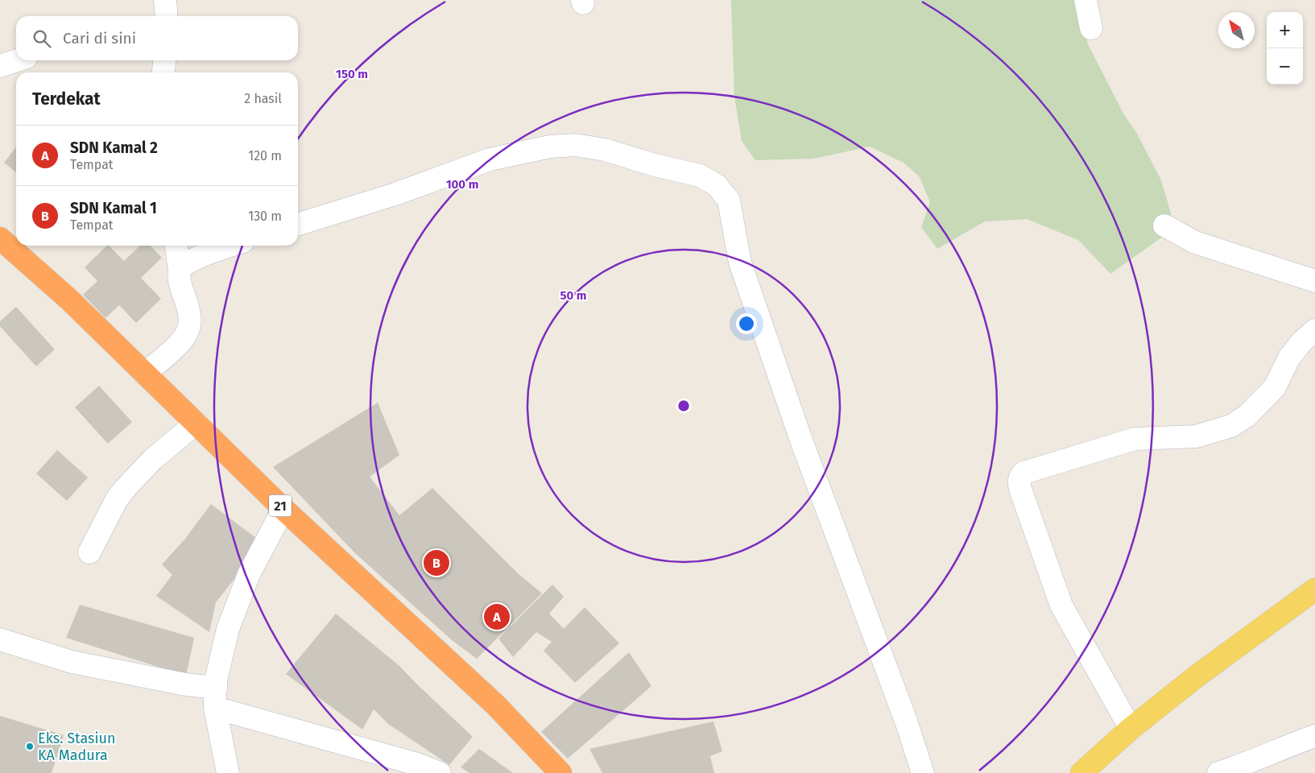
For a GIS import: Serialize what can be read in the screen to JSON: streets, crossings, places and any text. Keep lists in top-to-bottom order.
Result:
{
  "streets": {
    "highway": ["21"]
  },
  "places": ["Eks. Stasiun KA Madura"],
  "north": "top left",
  "page": {
    "map_buttons": ["+", "−"],
    "search": "Cari di sini",
    "heading": ["Terdekat", "2 hasil"],
    "list": [
      {
        "mark": "A",
        "name": "SDN Kamal 2",
        "note": "Tempat",
        "value": "120 m"
      },
      {
        "mark": "B",
        "name": "SDN Kamal 1",
        "note": "Tempat",
        "value": "130 m"
      }
    ],
    "pins": ["B", "A"]
  },
  "rings": ["150 m", "100 m", "50 m"]
}
